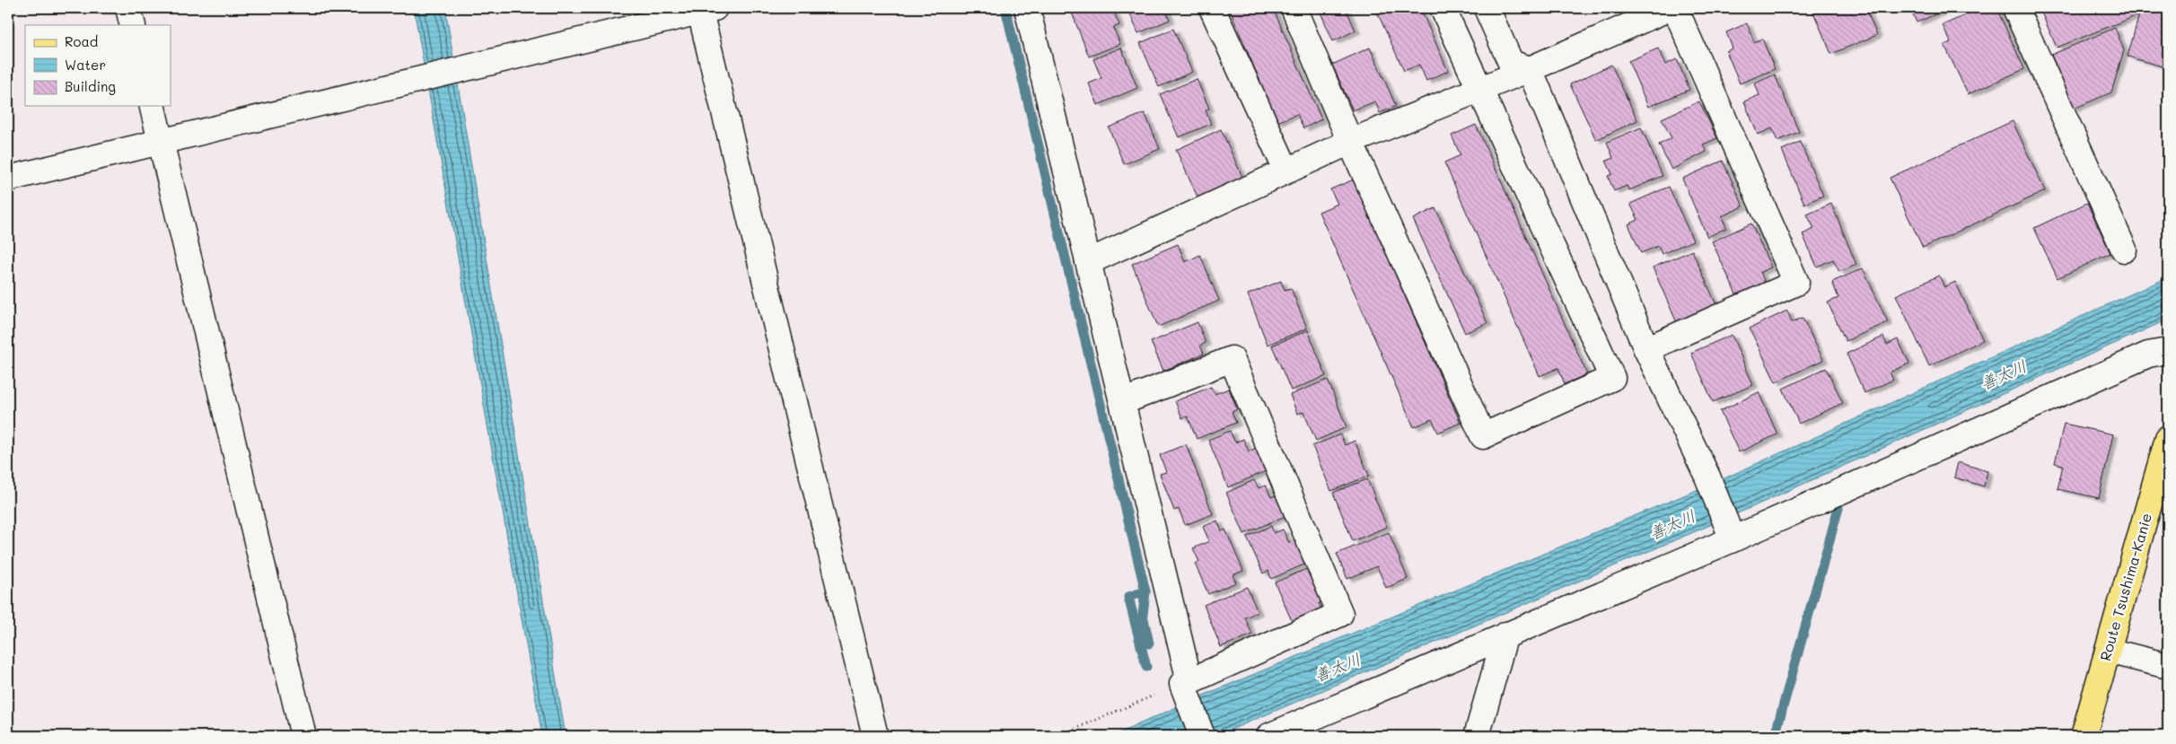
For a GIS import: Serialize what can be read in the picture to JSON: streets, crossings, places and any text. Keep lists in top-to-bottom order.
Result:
{
  "streets": {
    "main road": ["Route Tsushima-Kanie"]
  },
  "water": ["善太川"],
  "legend": ["Road", "Water", "Building"]
}
